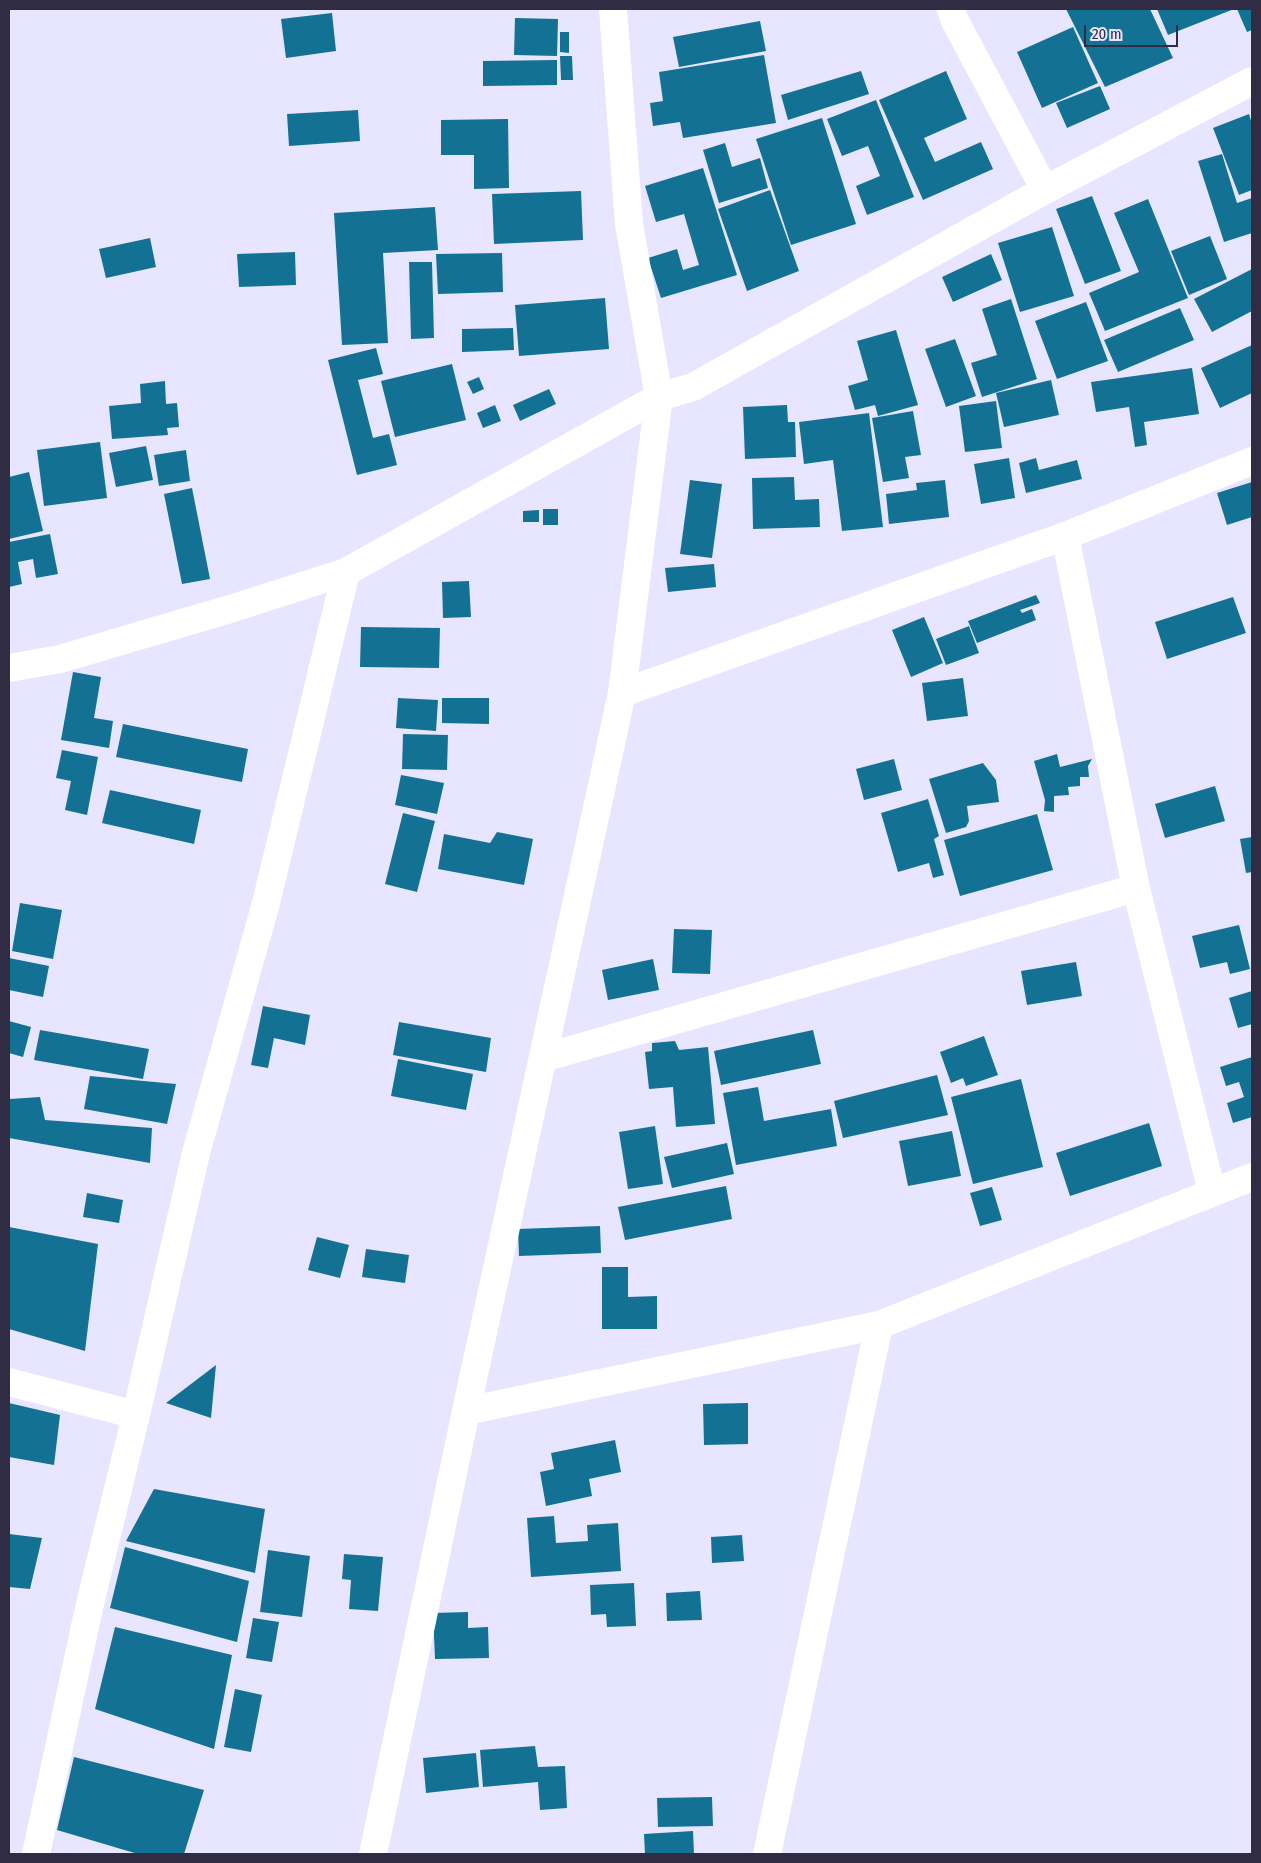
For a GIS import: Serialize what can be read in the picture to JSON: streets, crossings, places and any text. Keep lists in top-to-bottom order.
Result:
{
  "scale_bar": "20 m"
}
